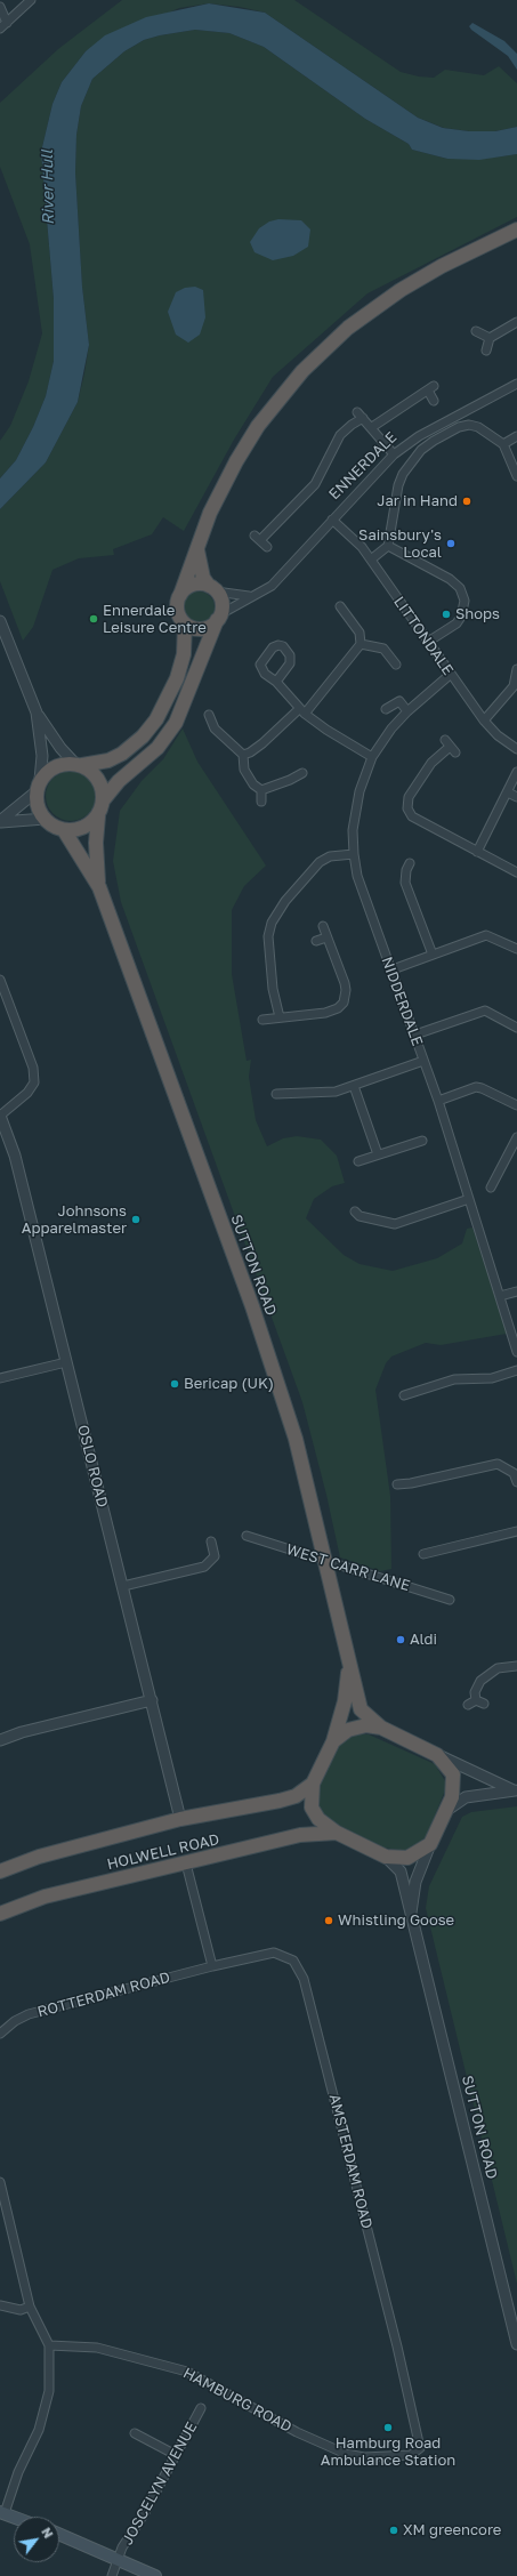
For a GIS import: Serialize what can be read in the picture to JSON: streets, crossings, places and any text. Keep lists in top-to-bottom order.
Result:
{
  "streets": {
    "highway": ["SUTTON ROAD", "HOLWELL ROAD"],
    "street": [
      "ENNERDALE",
      "LITTONDALE",
      "NIDDERDALE",
      "OSLO ROAD",
      "WEST CARR LANE",
      "ROTTERDAM ROAD",
      "AMSTERDAM ROAD",
      "HAMBURG ROAD",
      "JOSCELYN AVENUE"
    ]
  },
  "crossings": [
    ["ENNERDALE", "LITTONDALE"],
    ["LITTONDALE", "NIDDERDALE"],
    ["SUTTON ROAD", "WEST CARR LANE"],
    ["SUTTON ROAD", "HOLWELL ROAD"],
    ["OSLO ROAD", "HOLWELL ROAD"],
    ["ROTTERDAM ROAD", "AMSTERDAM ROAD"],
    ["AMSTERDAM ROAD", "HAMBURG ROAD"]
  ],
  "water": ["River Hull"],
  "places": [
    "Jar in Hand",
    "Sainsbury's Local",
    "Shops",
    "Ennerdale Leisure Centre",
    "Johnsons Apparelmaster",
    "Bericap (UK)",
    "Aldi",
    "Whistling Goose",
    "Hamburg Road Ambulance Station",
    "XM greencore"
  ],
  "north": "top right"
}
